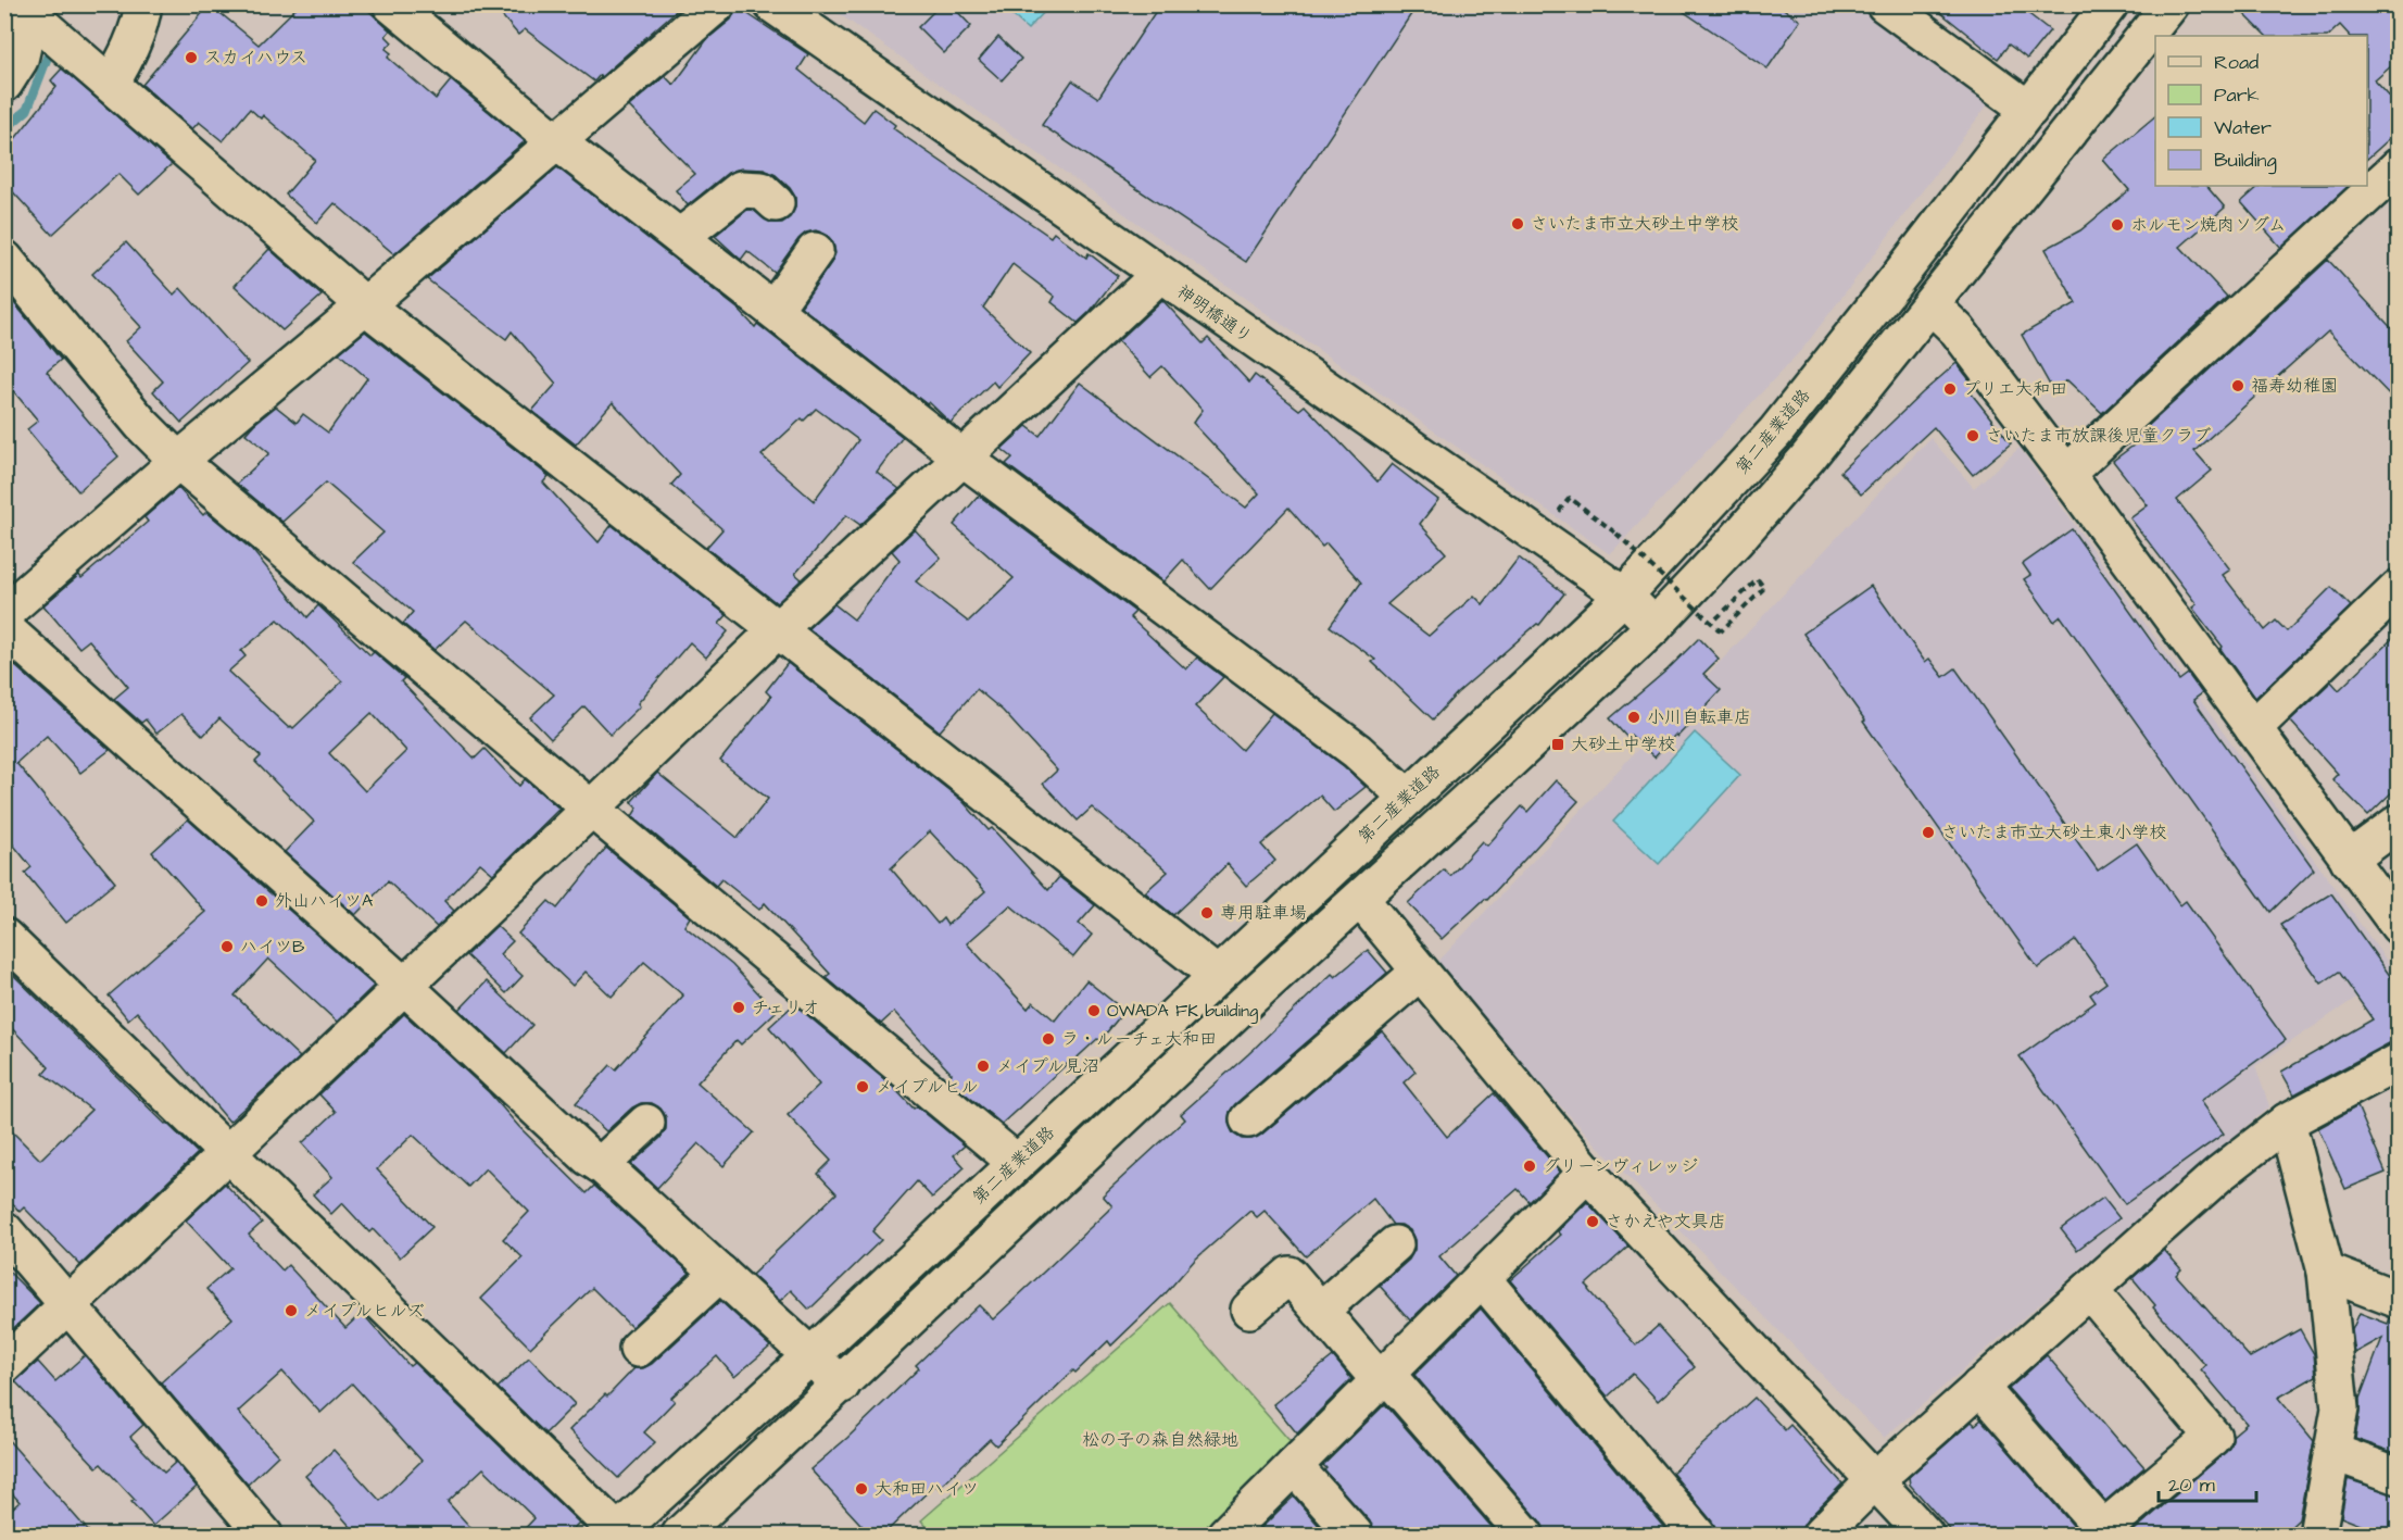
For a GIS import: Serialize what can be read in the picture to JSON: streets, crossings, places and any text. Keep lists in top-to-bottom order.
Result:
{
  "streets": {
    "street": ["神明橋通り", "第二産業道路"]
  },
  "crossings": [
    ["神明橋通り", "第二産業道路"]
  ],
  "parks": ["松の子の森自然緑地"],
  "places": {
    "other": [
      "スカイハウス",
      "さいたま市立大砂土中学校",
      "ホルモン焼肉ソグム",
      "福寿幼稚園",
      "プリエ大和田",
      "さいたま市放課後児童クラブ",
      "小川自転車店",
      "さいたま市立大砂土東小学校",
      "外山ハイツA",
      "専用駐車場",
      "ハイツB",
      "チェリオ",
      "OWADA FK building",
      "ラ・ルーチェ大和田",
      "メイプル見沼",
      "メイプルヒル",
      "グリーンヴィレッジ",
      "さかえや文具店",
      "メイプルヒルズ",
      "大和田ハイツ"
    ],
    "transit": ["大砂土中学校"]
  },
  "legend": [
    "Road",
    "Park",
    "Water",
    "Building"
  ],
  "scale_bar": "20 m"
}
